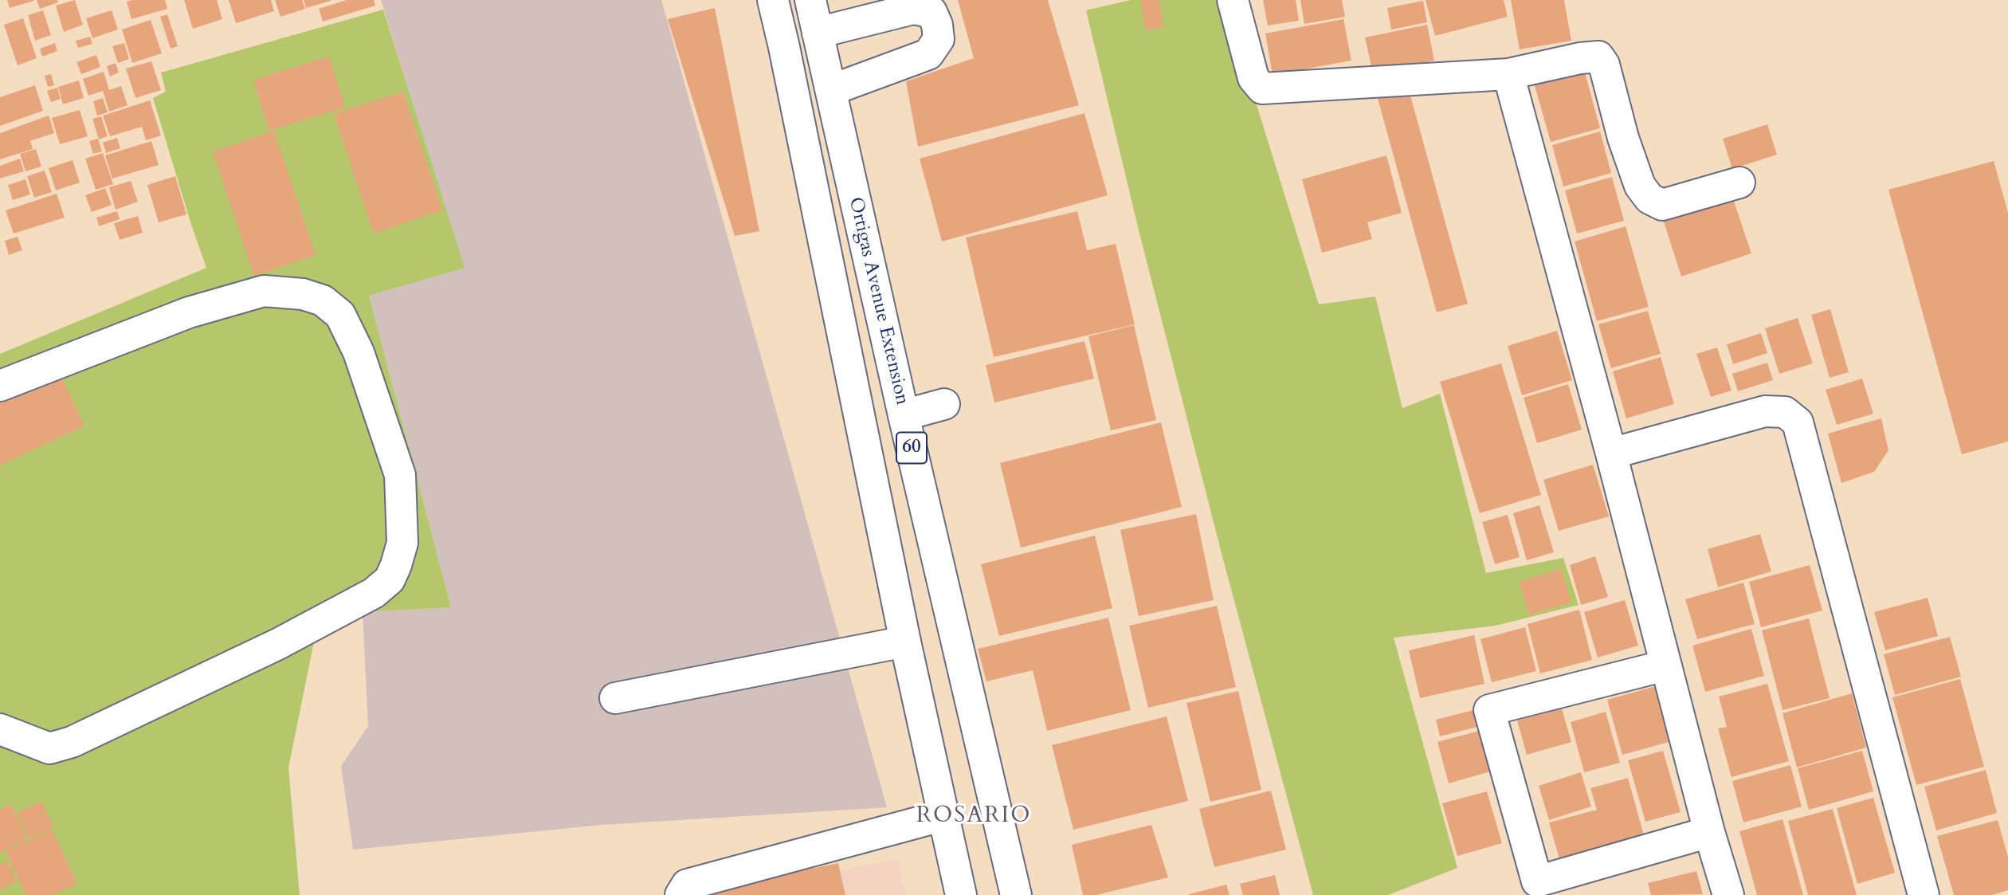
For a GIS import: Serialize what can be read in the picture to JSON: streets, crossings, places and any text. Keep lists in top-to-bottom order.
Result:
{
  "streets": {
    "street": ["Ortigas Avenue Extension", "60"]
  },
  "districts": ["ROSARIO"]
}
